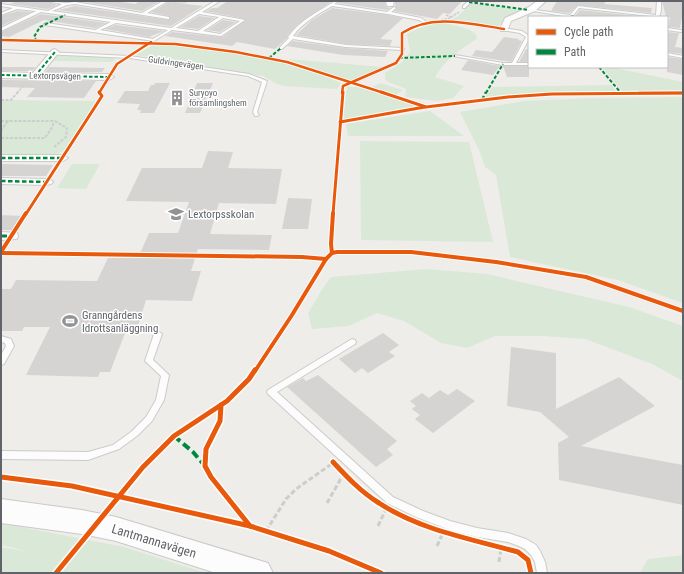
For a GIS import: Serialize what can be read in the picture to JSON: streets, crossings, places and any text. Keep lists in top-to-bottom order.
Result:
{
  "streets": {
    "street": ["Lextorpsvägen", "Lantmannavägen"],
    "lane": ["Guldvingevägen"]
  },
  "places": {
    "building": ["Suryoyo församlingshem"],
    "school or university": ["Lextorpsskolan"],
    "sports": ["Granngårdens Idrottsanläggning"]
  },
  "legend": ["Cycle path", "Path"]
}
